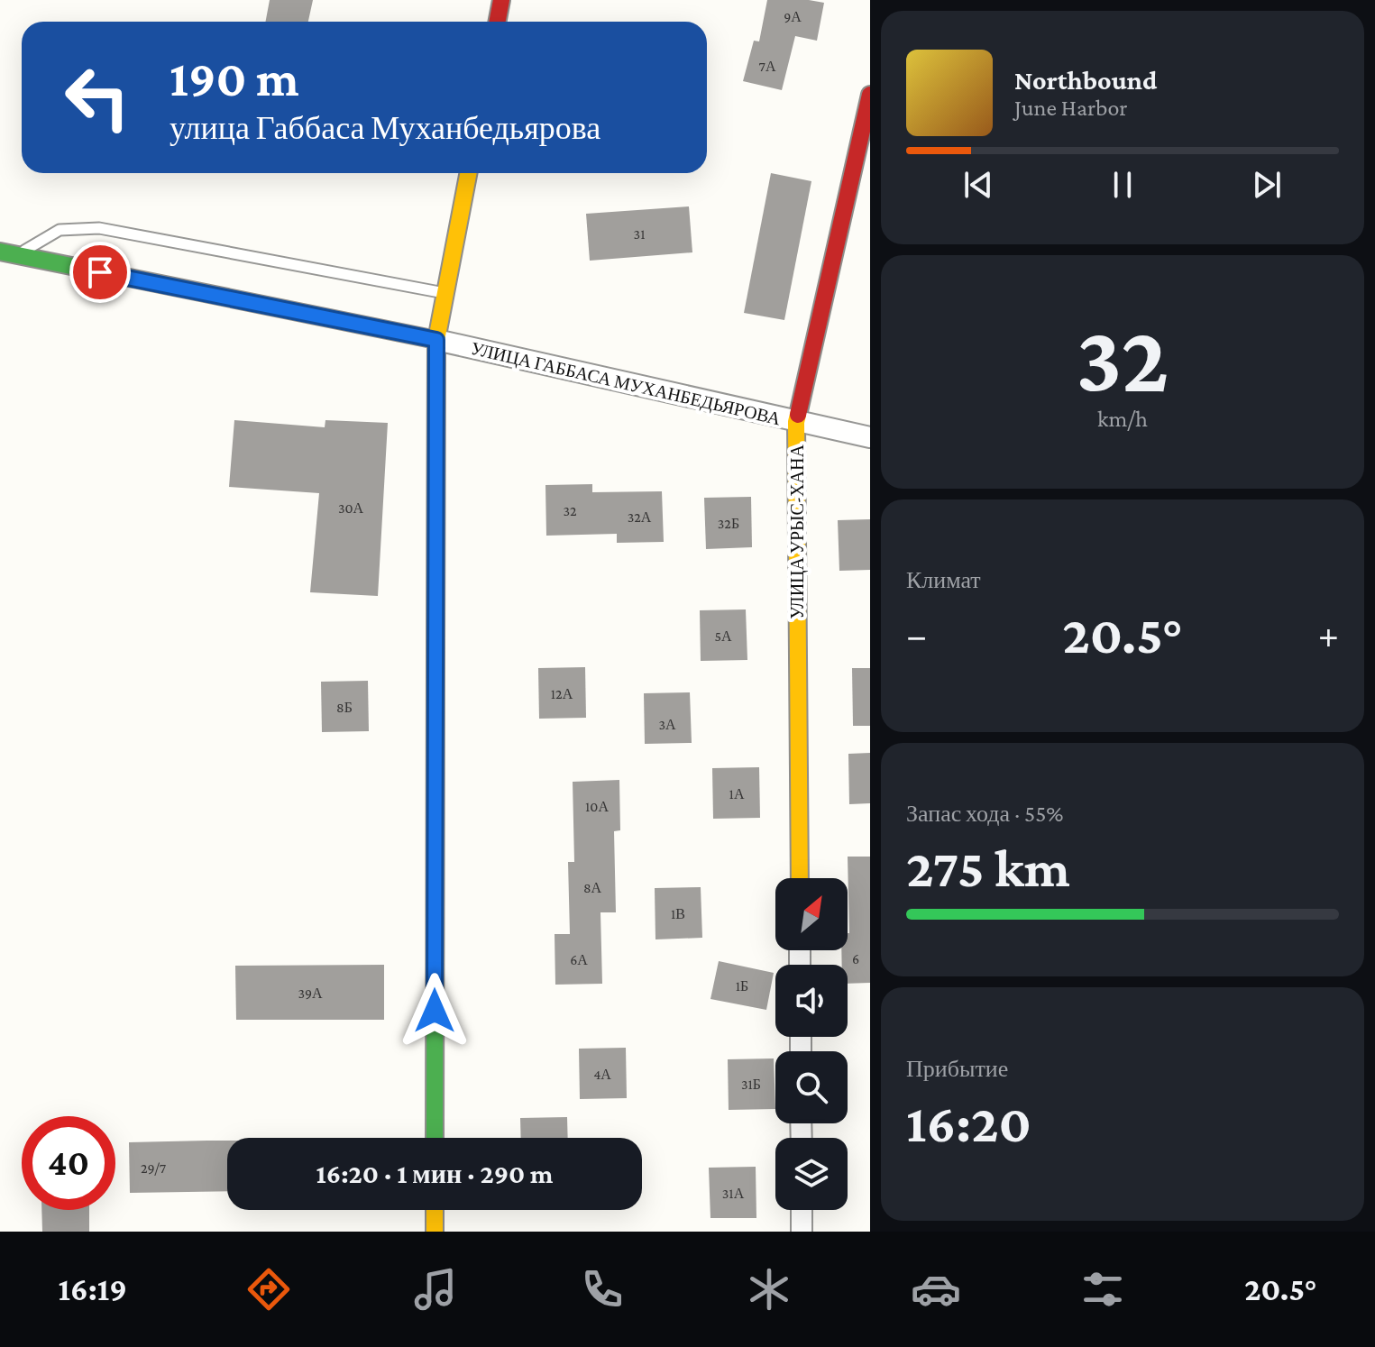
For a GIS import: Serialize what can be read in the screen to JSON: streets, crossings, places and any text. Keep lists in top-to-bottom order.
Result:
{
  "streets": {
    "street": ["УЛИЦА ГАББАСА МУХАНБЕДЬЯРОВА", "УЛИЦА УРЫС-ХАНА"]
  },
  "crossings": [
    ["УЛИЦА ГАББАСА МУХАНБЕДЬЯРОВА", "УЛИЦА УРЫС-ХАНА"]
  ],
  "house_numbers": [
    "9А",
    "7А",
    "31",
    "30А",
    "32",
    "32А",
    "32Б",
    "5А",
    "12А",
    "8Б",
    "3А",
    "1А",
    "10А",
    "8А",
    "1В",
    "6",
    "6А",
    "1Б",
    "39А",
    "4А",
    "31Б",
    "29/7",
    "31А"
  ],
  "north": "top right",
  "page": {
    "turn": ["190 m", "улица Габбаса Муханбедьярова"],
    "song": ["Northbound", "June Harbor"],
    "tile": [
      ["32", "km/h"],
      "Климат",
      ["Запас хода · 55%", "275 km"],
      ["Прибытие", "16:20"]
    ],
    "heat": ["−", "20.5°", "+"],
    "limit": "40",
    "trip": "16:20 · 1 мин · 290 m",
    "tabs": ["16:19", "20.5°"]
  }
}
